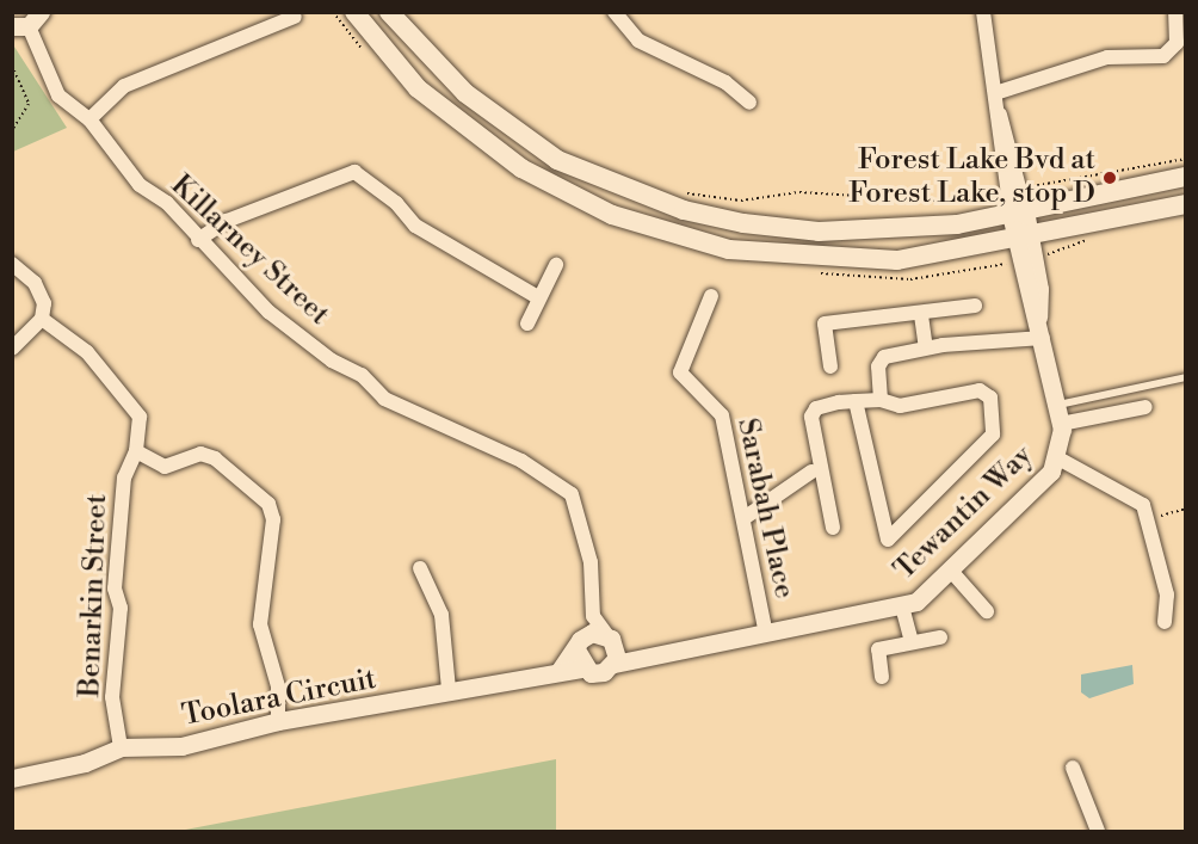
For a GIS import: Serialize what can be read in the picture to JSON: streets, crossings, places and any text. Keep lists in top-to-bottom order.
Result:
{
  "streets": {
    "street": [
      "Killarney Street",
      "Sarabah Place",
      "Tewantin Way",
      "Benarkin Street",
      "Toolara Circuit"
    ]
  },
  "crossings": [
    ["Sarabah Place", "Tewantin Way"],
    ["Tewantin Way", "Toolara Circuit"],
    ["Benarkin Street", "Toolara Circuit"]
  ],
  "places": ["Forest Lake Bvd at Forest Lake, stop D"]
}
